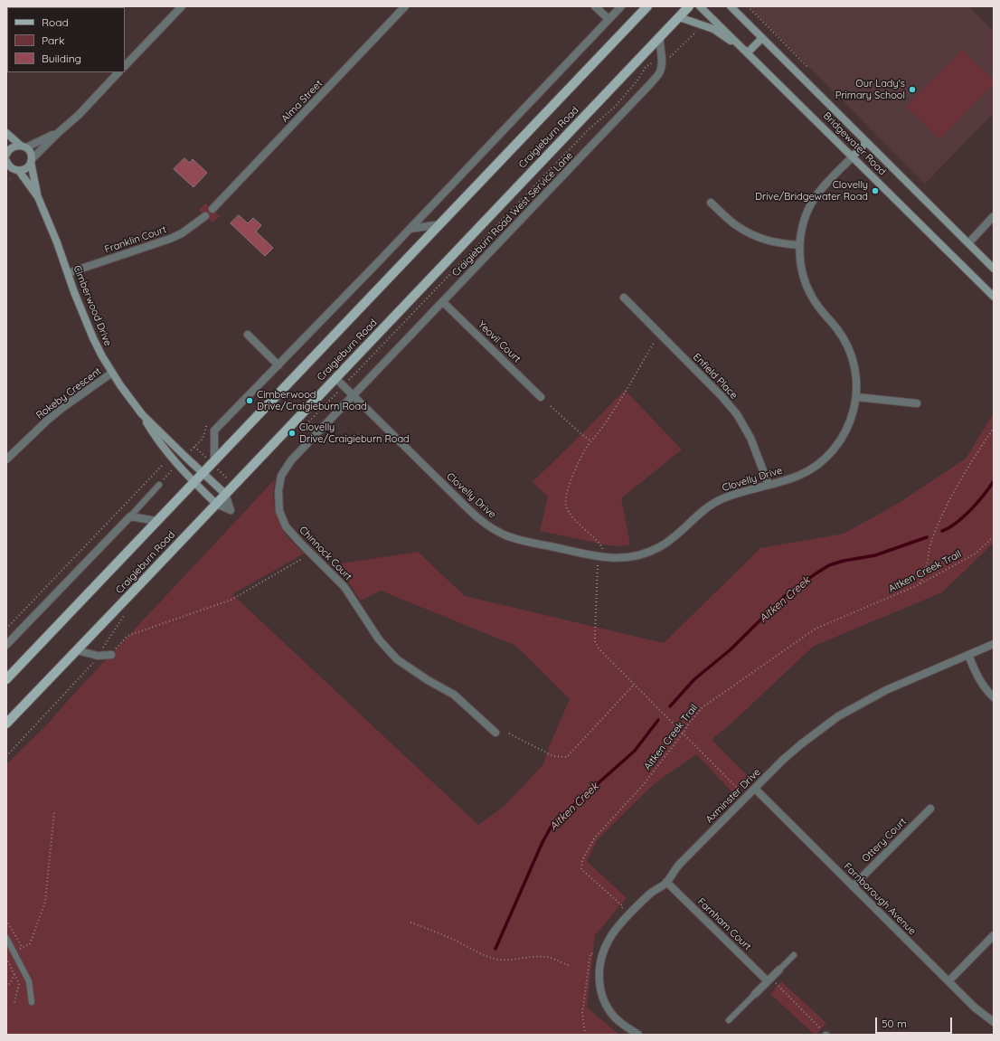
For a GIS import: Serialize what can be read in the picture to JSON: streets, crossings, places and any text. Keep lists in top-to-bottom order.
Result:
{
  "streets": {
    "main road": ["Craigieburn Road"],
    "street": [
      "Alma Street",
      "Bridgewater Road",
      "Craigieburn Road West Service Lane",
      "Franklin Court",
      "Cimberwood Drive",
      "Yeovil Court",
      "Enfield Place",
      "Rokeby Crescent",
      "Clovelly Drive",
      "Chinnock Court",
      "Axminster Drive",
      "Ottery Court",
      "Farnborough Avenue",
      "Farnham Court"
    ],
    "path": ["Aitken Creek Trail"]
  },
  "crossings": [
    ["Craigieburn Road", "Craigieburn Road West Service Lane"],
    ["Craigieburn Road", "Cimberwood Drive"],
    ["Craigieburn Road", "Clovelly Drive"],
    ["Bridgewater Road", "Clovelly Drive"],
    ["Craigieburn Road West Service Lane", "Yeovil Court"],
    ["Craigieburn Road West Service Lane", "Clovelly Drive"],
    ["Craigieburn Road West Service Lane", "Chinnock Court"],
    ["Franklin Court", "Cimberwood Drive"],
    ["Cimberwood Drive", "Rokeby Crescent"],
    ["Enfield Place", "Clovelly Drive"],
    ["Clovelly Drive", "Chinnock Court"],
    ["Axminster Drive", "Farnborough Avenue"],
    ["Axminster Drive", "Farnham Court"],
    ["Ottery Court", "Farnborough Avenue"]
  ],
  "water": ["Aitken Creek"],
  "places": [
    "Our Lady's Primary School",
    "Clovelly Drive/Bridgewater Road",
    "Cimberwood Drive/Craigieburn Road",
    "Clovelly Drive/Craigieburn Road"
  ],
  "legend": ["Road", "Park", "Building"],
  "scale_bar": "50 m"
}
